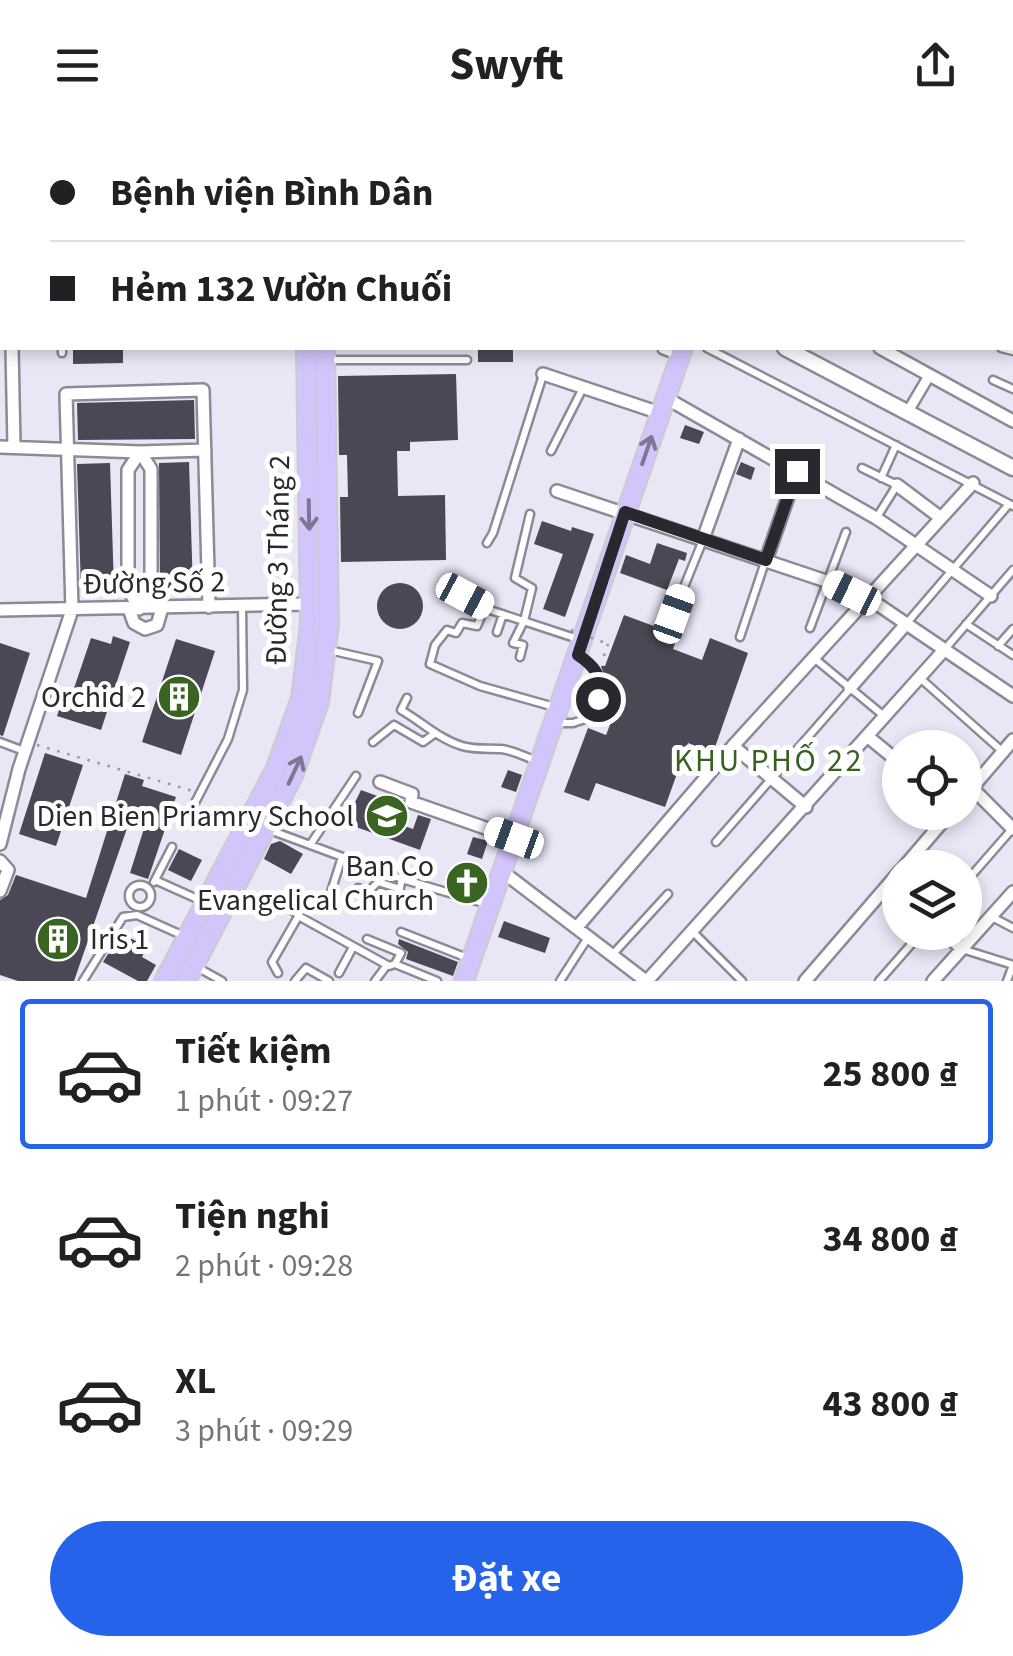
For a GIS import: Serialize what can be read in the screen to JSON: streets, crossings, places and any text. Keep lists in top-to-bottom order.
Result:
{
  "streets": {
    "main road": ["Đường 3 Tháng 2"],
    "street": ["Đường Số 2"]
  },
  "crossings": [
    ["Đường 3 Tháng 2", "Đường Số 2"]
  ],
  "districts": ["KHU PHỐ 22"],
  "places": {
    "building": ["Orchid 2", "Iris 1"],
    "school or university": ["Dien Bien Priamry School"],
    "church": ["Ban Co Evangelical Church"]
  },
  "page": {
    "header": "Swyft",
    "banner": ["Bệnh viện Bình Dân", "Hẻm 132 Vườn Chuối"],
    "list": [
      {
        "name": "Tiết kiệm",
        "note": "1 phút · 09:27",
        "value": "25 800 ₫"
      },
      {
        "name": "Tiện nghi",
        "note": "2 phút · 09:28",
        "value": "34 800 ₫"
      },
      {
        "name": "XL",
        "note": "3 phút · 09:29",
        "value": "43 800 ₫"
      }
    ],
    "buttons": "Đặt xe"
  }
}
